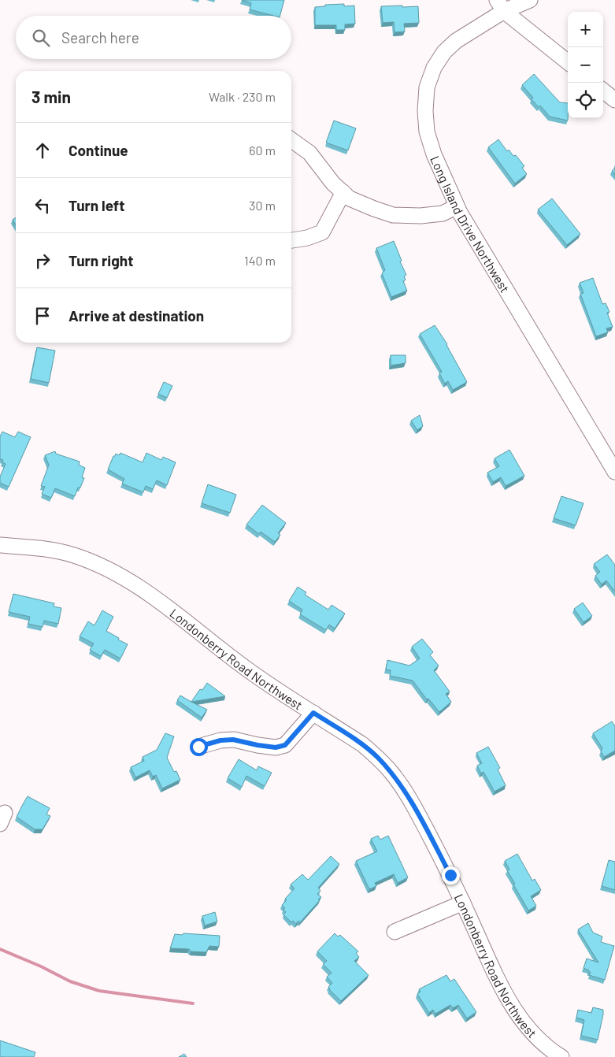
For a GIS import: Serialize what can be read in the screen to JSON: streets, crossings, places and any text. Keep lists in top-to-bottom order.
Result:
{
  "streets": {
    "street": ["Long Island Drive Northwest", "Londonberry Road Northwest"]
  },
  "page": {
    "map_buttons": ["+", "−"],
    "search": "Search here",
    "heading": ["3 min", "Walk · 230 m"],
    "list": [
      ["Continue", "60 m"],
      ["Turn left", "30 m"],
      ["Turn right", "140 m"],
      "Arrive at destination"
    ]
  }
}
